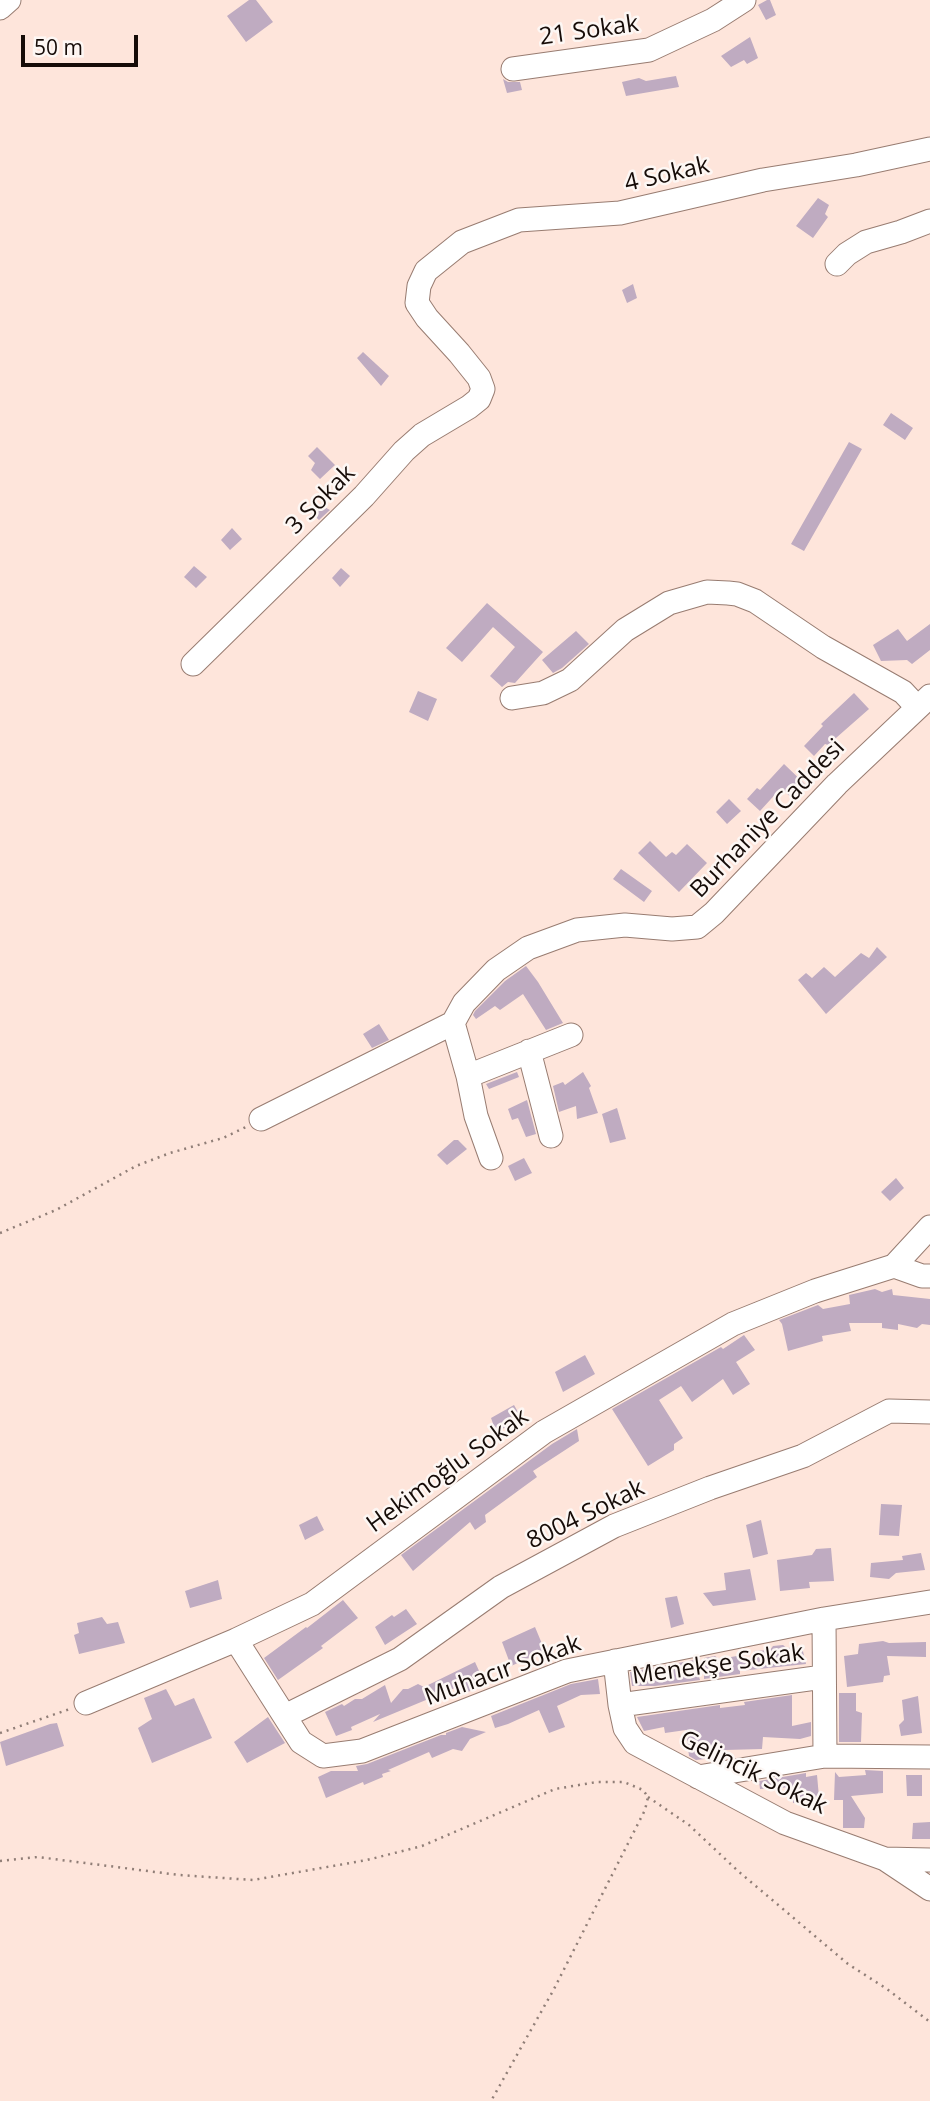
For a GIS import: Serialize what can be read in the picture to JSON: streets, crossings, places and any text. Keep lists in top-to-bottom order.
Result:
{
  "streets": {
    "street": [
      "21 Sokak",
      "4 Sokak",
      "3 Sokak",
      "Burhaniye Caddesi",
      "Hekimoğlu Sokak",
      "8004 Sokak",
      "Menekşe Sokak",
      "Muhacır Sokak",
      "Gelincik Sokak"
    ]
  },
  "crossings": [
    ["4 Sokak", "3 Sokak"],
    ["Hekimoğlu Sokak", "Muhacır Sokak"],
    ["8004 Sokak", "Muhacır Sokak"],
    ["Menekşe Sokak", "Gelincik Sokak"]
  ],
  "scale_bar": "50 m"
}
